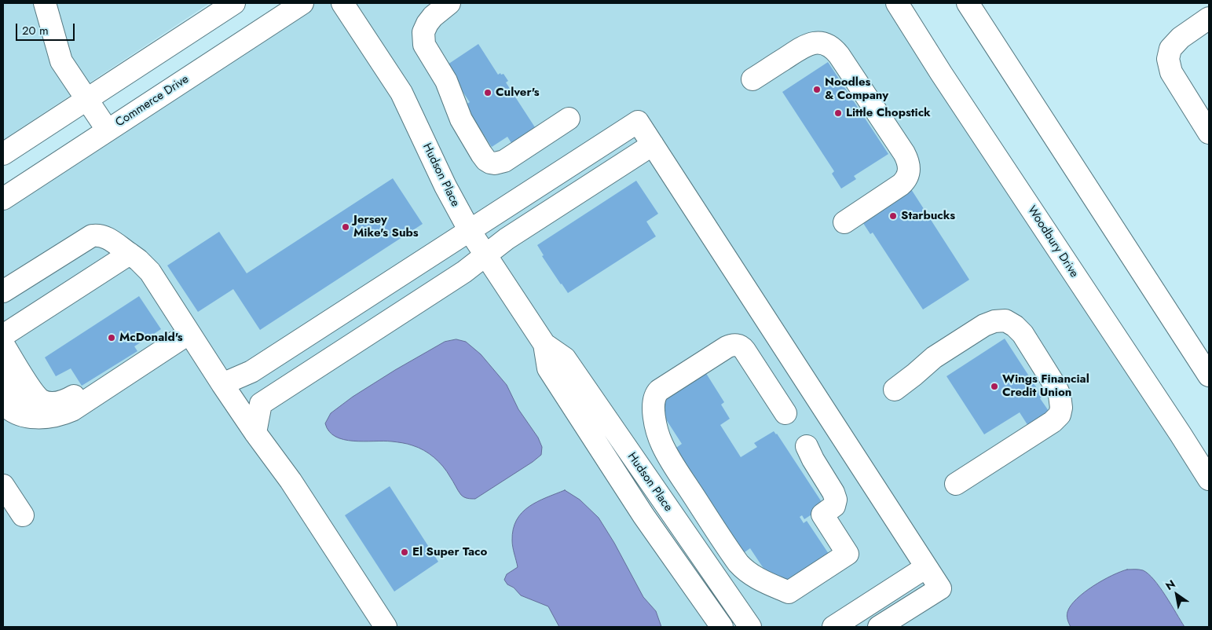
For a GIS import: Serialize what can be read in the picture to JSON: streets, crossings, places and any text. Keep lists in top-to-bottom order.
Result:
{
  "streets": {
    "street": ["Commerce Drive", "Hudson Place", "Woodbury Drive"]
  },
  "places": [
    "Noodles & Company",
    "Culver's",
    "Little Chopstick",
    "Starbucks",
    "Jersey Mike's Subs",
    "McDonald's",
    "Wings Financial Credit Union",
    "El Super Taco"
  ],
  "scale_bar": "20 m",
  "north": "top left"
}
